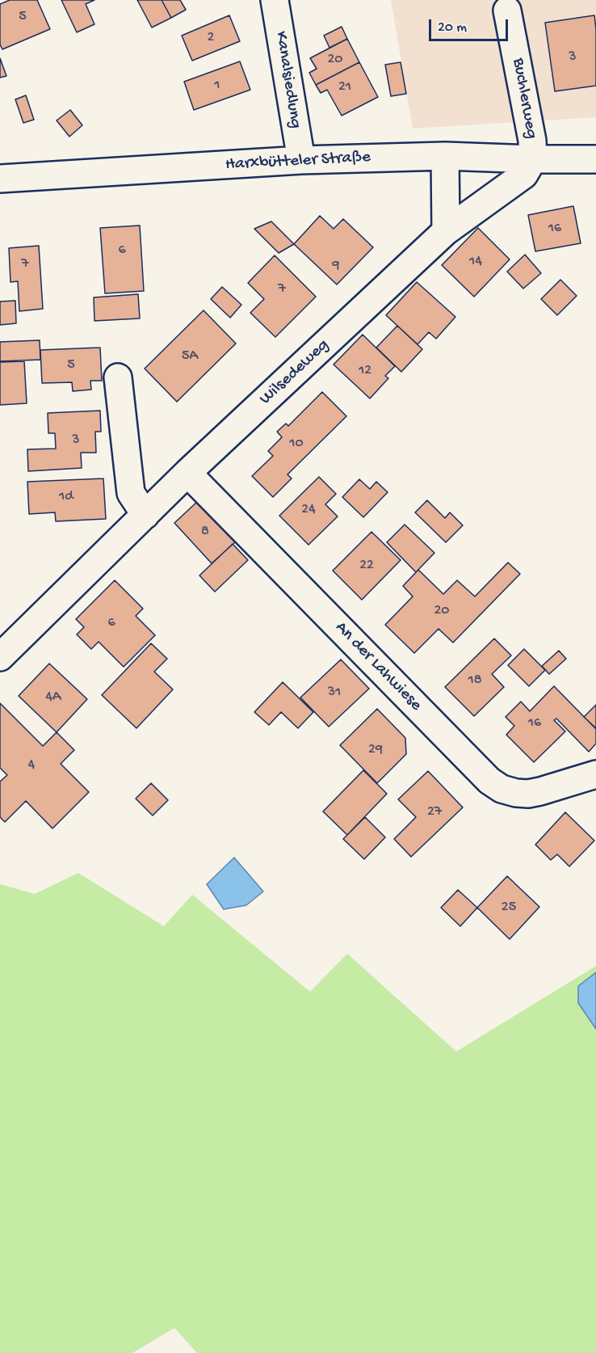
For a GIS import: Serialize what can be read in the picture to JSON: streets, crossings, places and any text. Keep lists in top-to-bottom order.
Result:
{
  "streets": {
    "street": [
      "Kanalsiedlung",
      "Buchlerweg",
      "Harxbütteler Straße",
      "Wilsedeweg",
      "An der Lahwiese"
    ]
  },
  "crossings": [
    ["Kanalsiedlung", "Harxbütteler Straße"],
    ["Buchlerweg", "Harxbütteler Straße"],
    ["Buchlerweg", "Wilsedeweg"],
    ["Harxbütteler Straße", "Wilsedeweg"],
    ["Wilsedeweg", "An der Lahwiese"]
  ],
  "house_numbers": [
    "5",
    "2",
    "3",
    "20",
    "1",
    "21",
    "16",
    "6",
    "14",
    "7",
    "9",
    "7",
    "5A",
    "5",
    "12",
    "3",
    "10",
    "1d",
    "24",
    "8",
    "22",
    "20",
    "6",
    "18",
    "31",
    "4A",
    "16",
    "29",
    "4",
    "27",
    "25"
  ],
  "scale_bar": "20 m"
}
